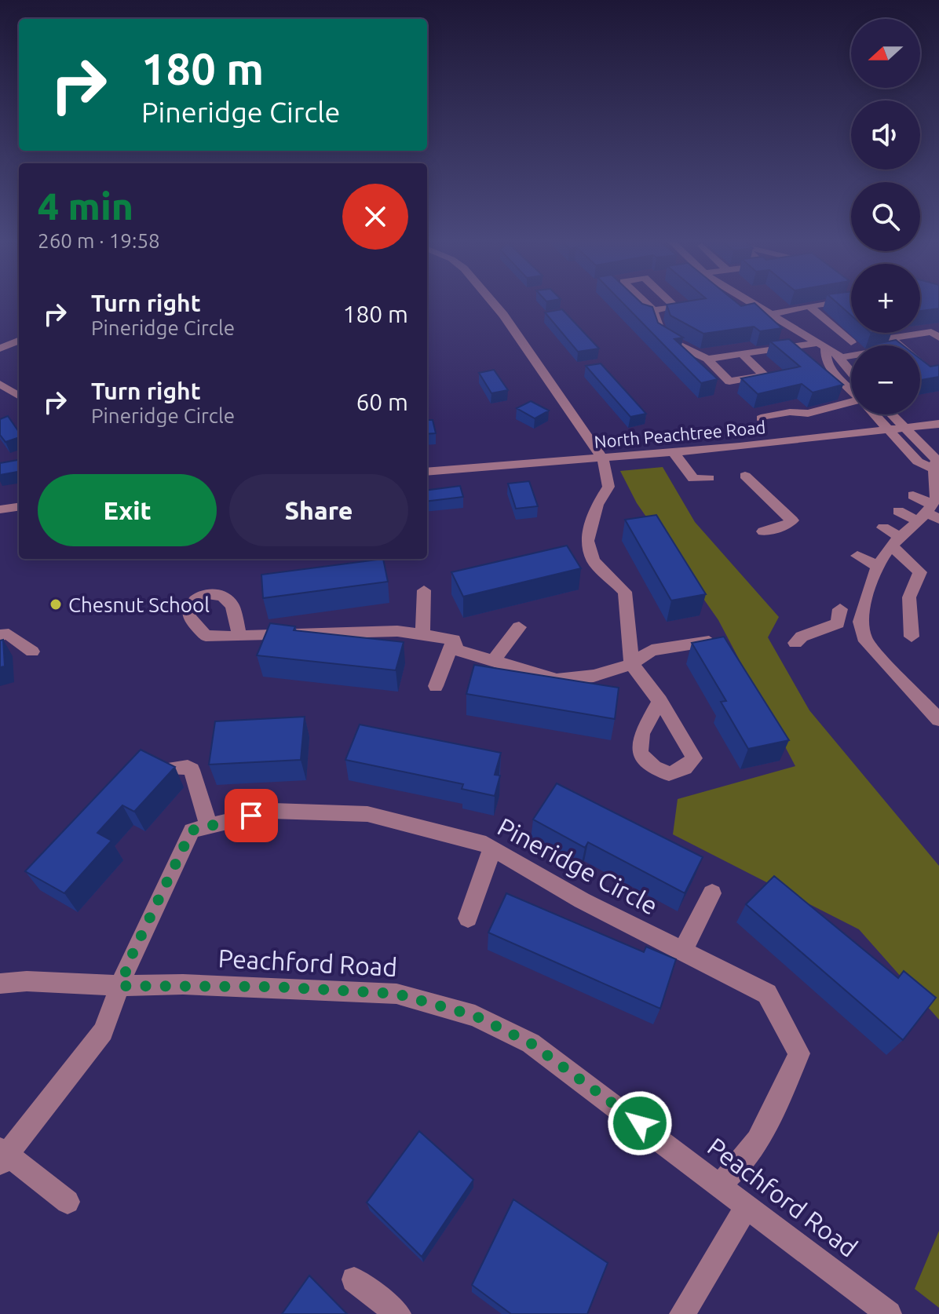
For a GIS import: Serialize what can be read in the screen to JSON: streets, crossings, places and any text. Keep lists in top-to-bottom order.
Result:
{
  "streets": {
    "street": ["North Peachtree Road", "Pineridge Circle", "Peachford Road"]
  },
  "crossings": [
    ["Pineridge Circle", "Peachford Road"]
  ],
  "places": ["Chesnut School"],
  "north": "left",
  "page": {
    "map_buttons": ["+", "−"],
    "turn": ["180 m", "Pineridge Circle"],
    "heading": ["4 min", "260 m · 19:58"],
    "list": [
      {
        "name": "Turn right",
        "note": "Pineridge Circle",
        "value": "180 m"
      },
      {
        "name": "Turn right",
        "note": "Pineridge Circle",
        "value": "60 m"
      }
    ],
    "buttons": ["Exit", "Share"]
  }
}
